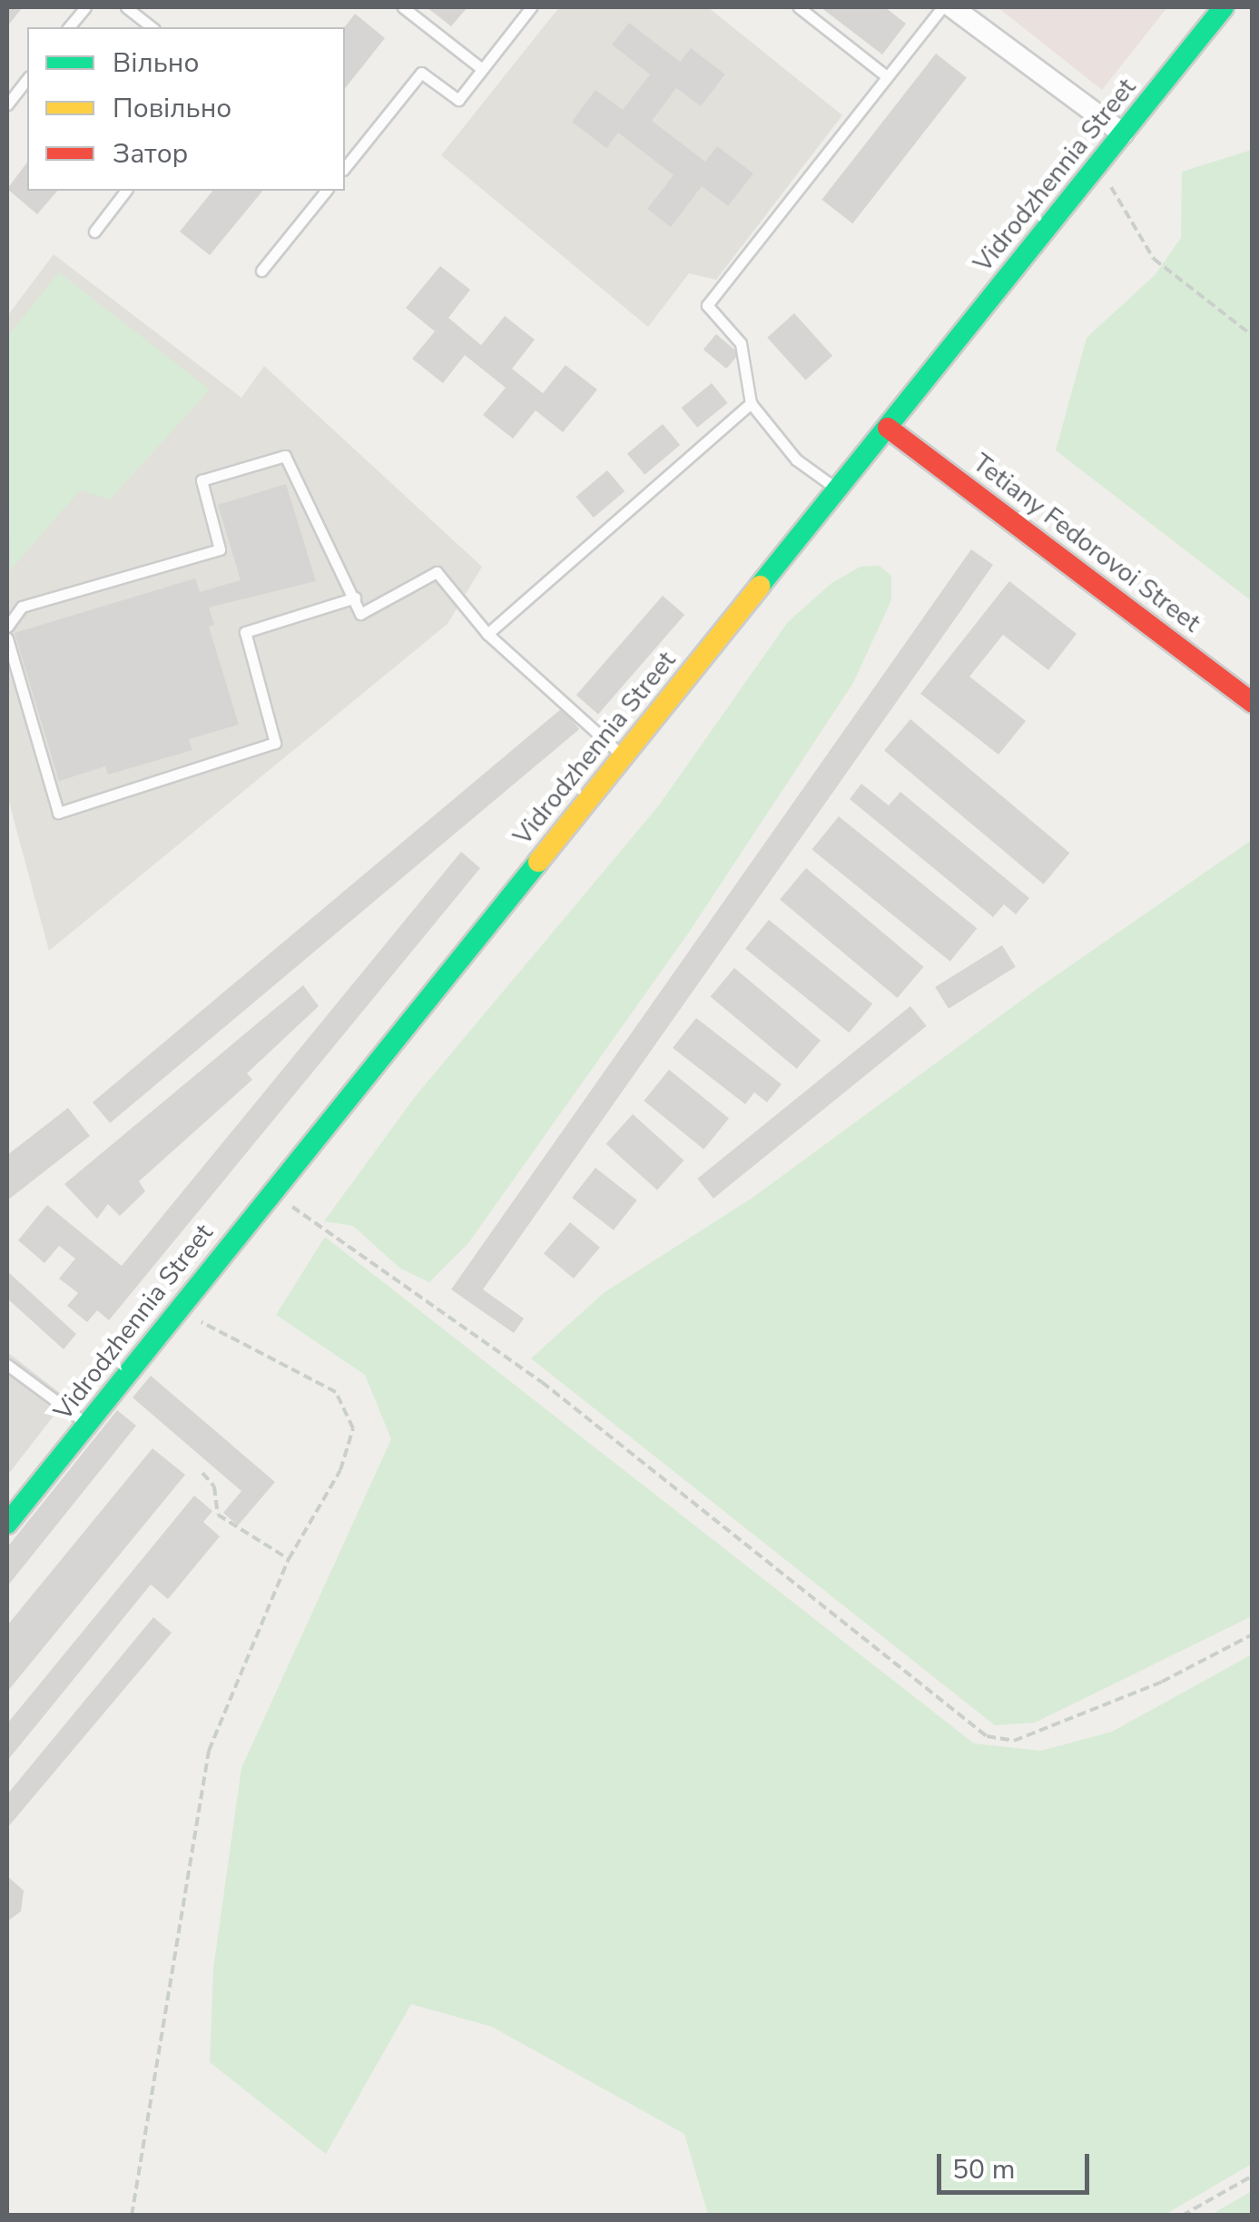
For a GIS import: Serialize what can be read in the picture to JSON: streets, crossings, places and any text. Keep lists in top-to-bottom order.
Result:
{
  "streets": {
    "street": ["Vidrodzhennia Street", "Tetiany Fedorovoi Street"]
  },
  "crossings": [
    ["Vidrodzhennia Street", "Tetiany Fedorovoi Street"]
  ],
  "legend": ["Вільно", "Повільно", "Затор"],
  "scale_bar": "50 m"
}
